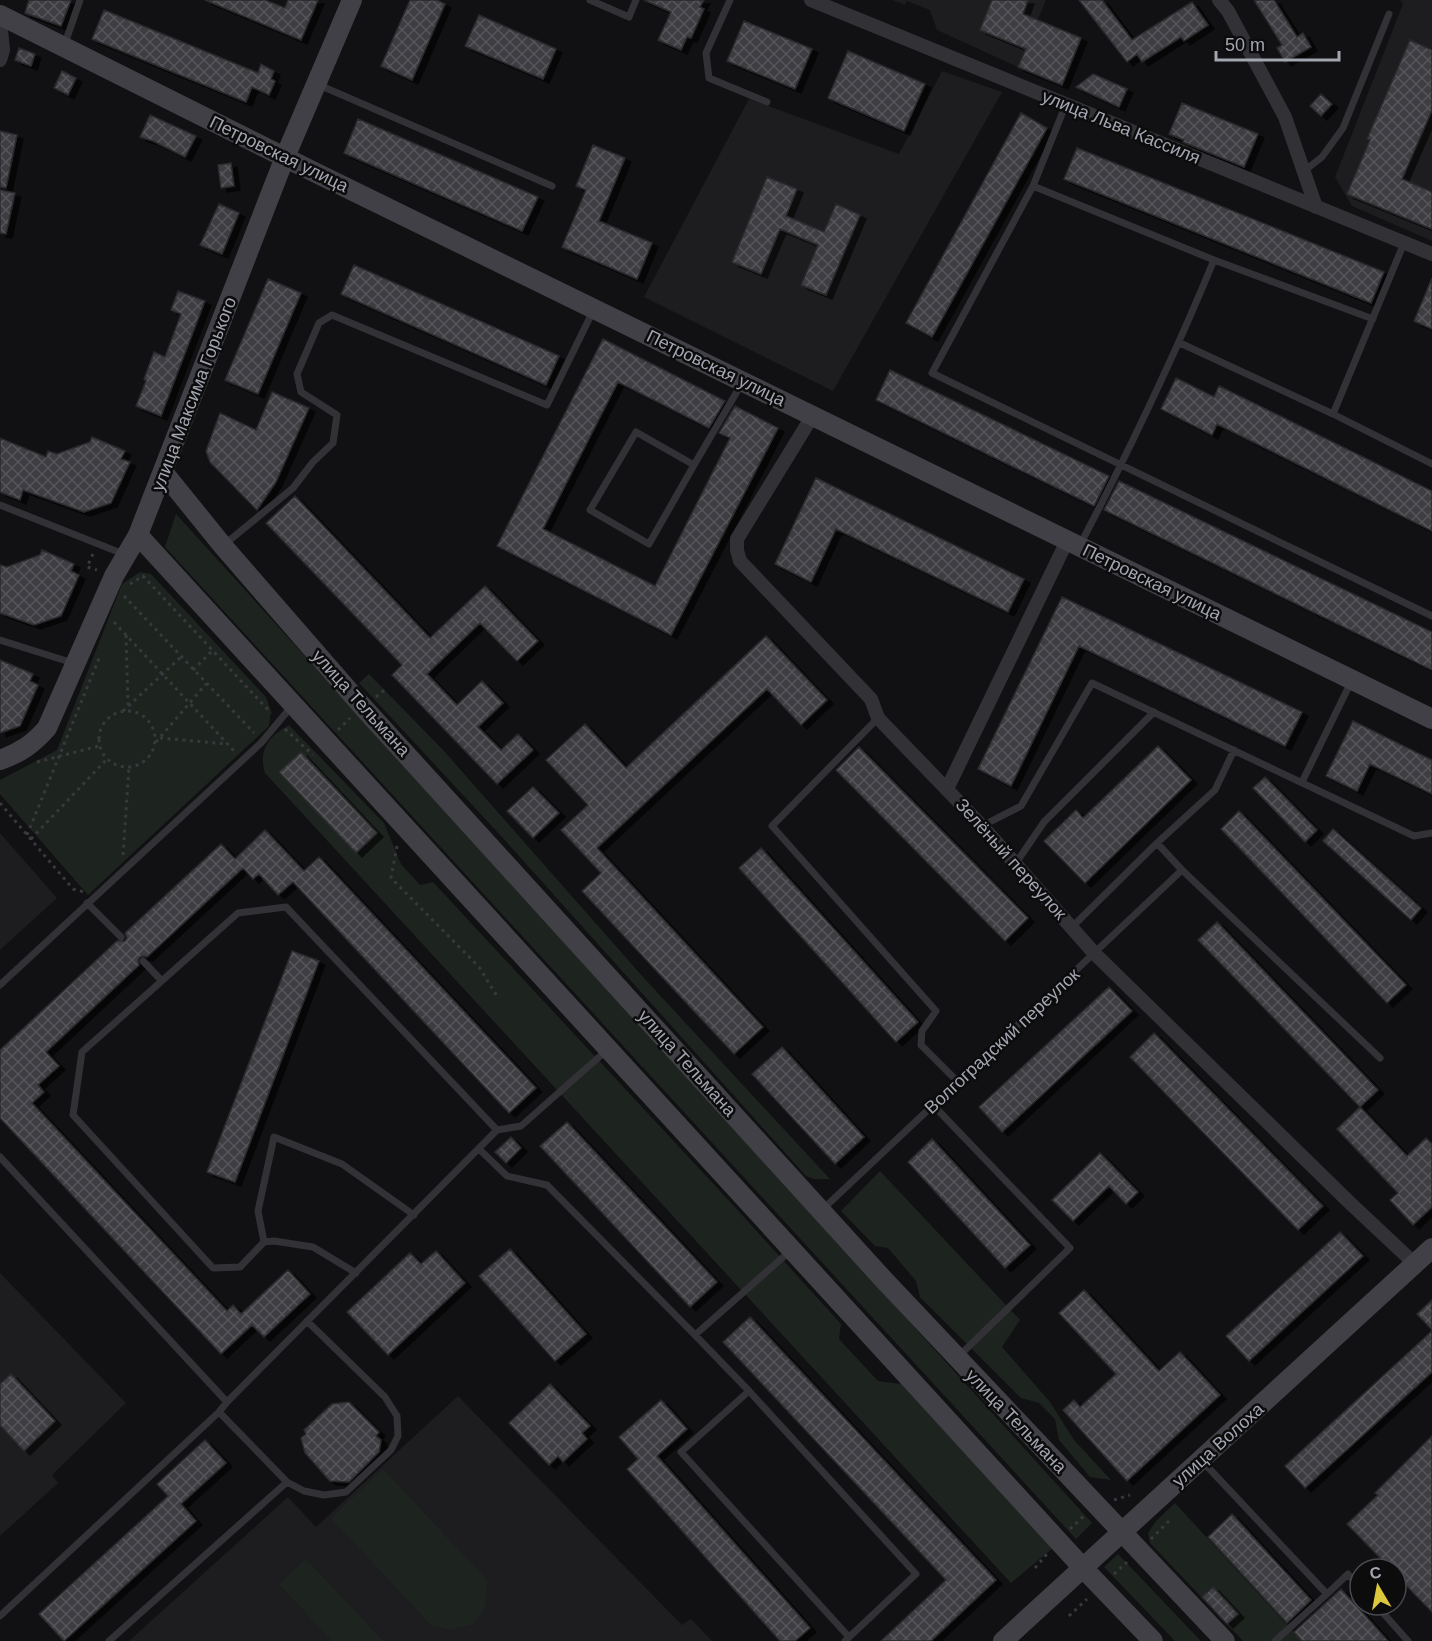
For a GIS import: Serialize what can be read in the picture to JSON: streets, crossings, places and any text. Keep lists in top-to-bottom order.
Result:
{
  "streets": {
    "main road": [
      "Петровская улица",
      "улица Максима Горького",
      "улица Тельмана",
      "улица Волоха"
    ],
    "street": ["улица Льва Кассиля", "Зелёный переулок"],
    "lane": ["Волгоградский переулок"]
  },
  "crossings": [
    ["Петровская улица", "улица Максима Горького"],
    ["Петровская улица", "Зелёный переулок"],
    ["улица Максима Горького", "улица Тельмана"],
    ["улица Тельмана", "Волгоградский переулок"],
    ["улица Тельмана", "улица Волоха"],
    ["Зелёный переулок", "Волгоградский переулок"],
    ["Зелёный переулок", "улица Волоха"]
  ],
  "scale_bar": "50 m",
  "north": "top"
}
